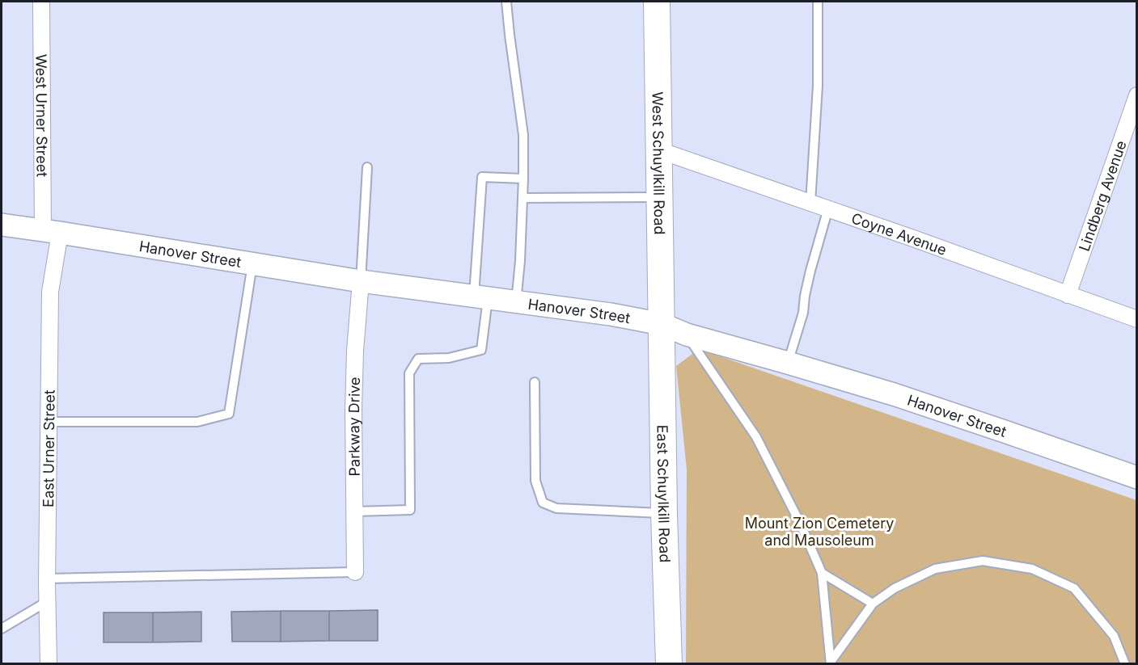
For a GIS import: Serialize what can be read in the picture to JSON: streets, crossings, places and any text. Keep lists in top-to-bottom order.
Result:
{
  "streets": {
    "main road": ["West Schuylkill Road", "Hanover Street", "East Schuylkill Road"],
    "street": [
      "West Urner Street",
      "Lindberg Avenue",
      "Coyne Avenue",
      "Parkway Drive",
      "East Urner Street"
    ]
  },
  "crossings": [
    ["West Urner Street", "Hanover Street"],
    ["West Urner Street", "East Urner Street"],
    ["West Schuylkill Road", "Coyne Avenue"],
    ["West Schuylkill Road", "Hanover Street"],
    ["West Schuylkill Road", "East Schuylkill Road"],
    ["Lindberg Avenue", "Coyne Avenue"],
    ["Hanover Street", "Parkway Drive"],
    ["Hanover Street", "East Urner Street"],
    ["Hanover Street", "East Schuylkill Road"]
  ],
  "parks": ["Mount Zion Cemetery and Mausoleum"]
}
